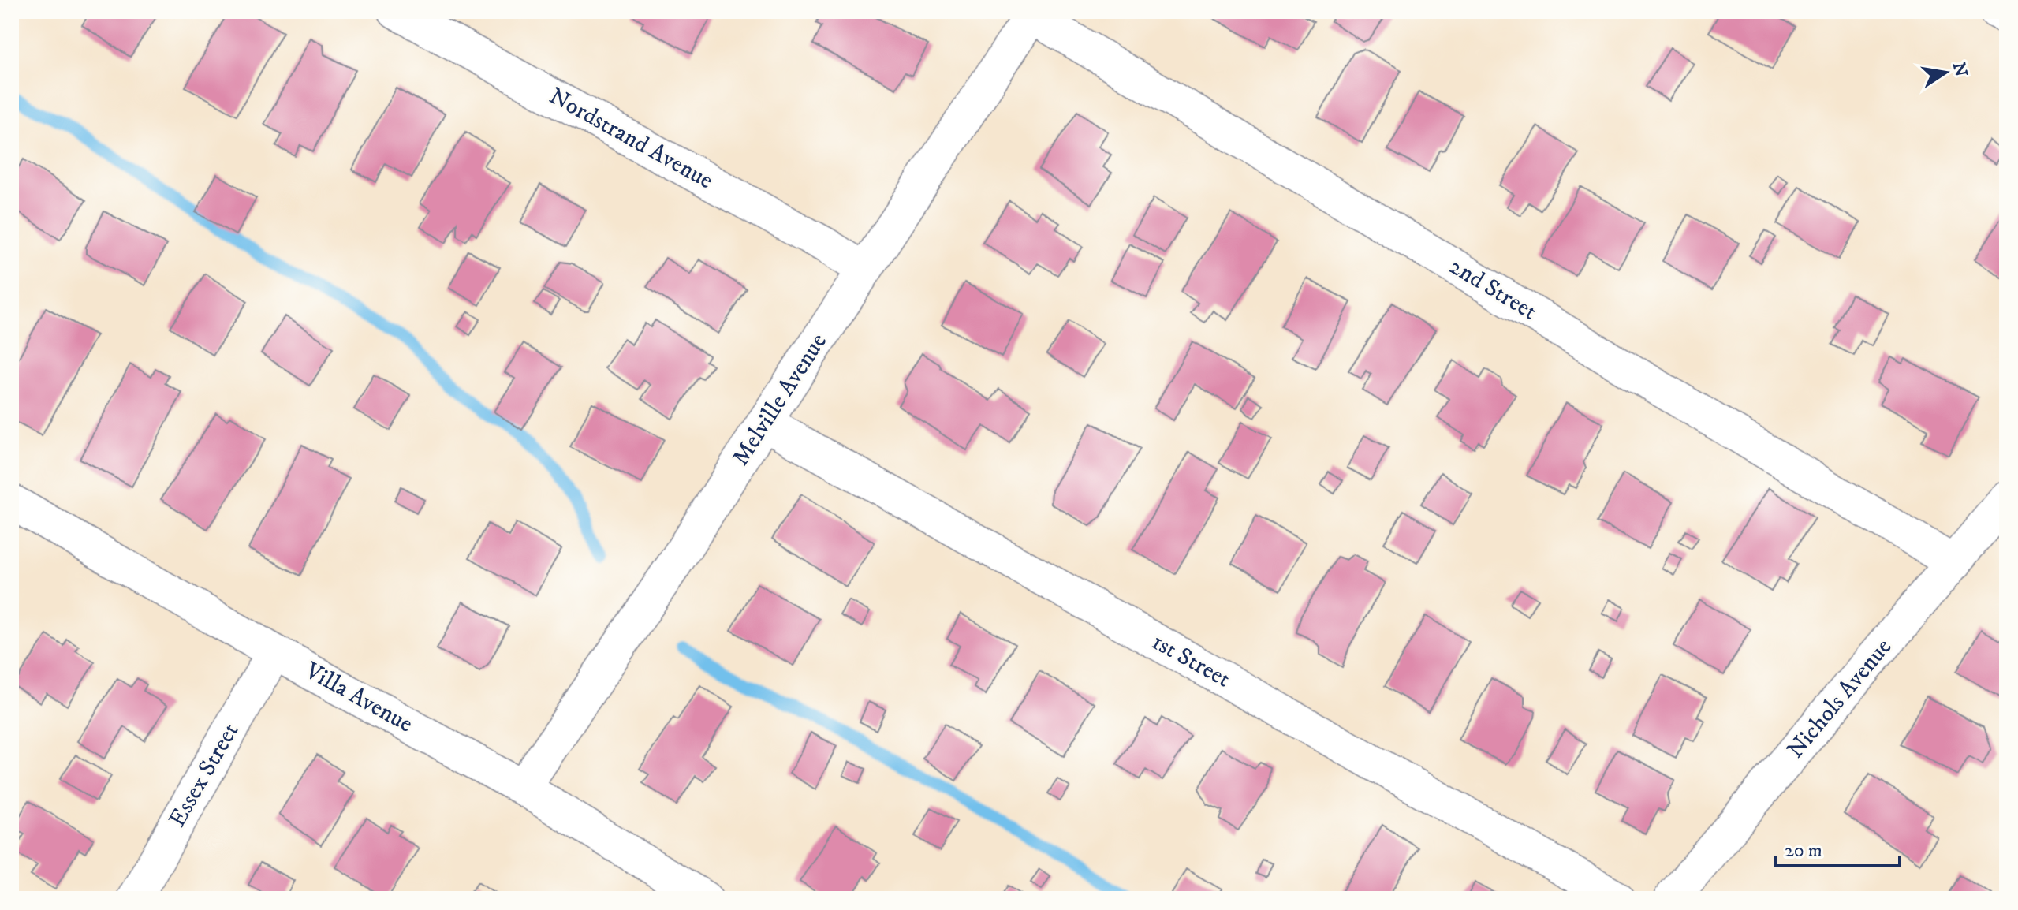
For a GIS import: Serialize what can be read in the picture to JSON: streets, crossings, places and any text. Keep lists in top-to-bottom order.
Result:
{
  "streets": {
    "street": [
      "Nordstrand Avenue",
      "2nd Street",
      "Melville Avenue",
      "1st Street",
      "Villa Avenue",
      "Nichols Avenue",
      "Essex Street"
    ]
  },
  "crossings": [
    ["Nordstrand Avenue", "Melville Avenue"],
    ["2nd Street", "Melville Avenue"],
    ["2nd Street", "Nichols Avenue"],
    ["Melville Avenue", "1st Street"],
    ["Melville Avenue", "Villa Avenue"],
    ["Villa Avenue", "Essex Street"]
  ],
  "scale_bar": "20 m",
  "north": "right"
}
